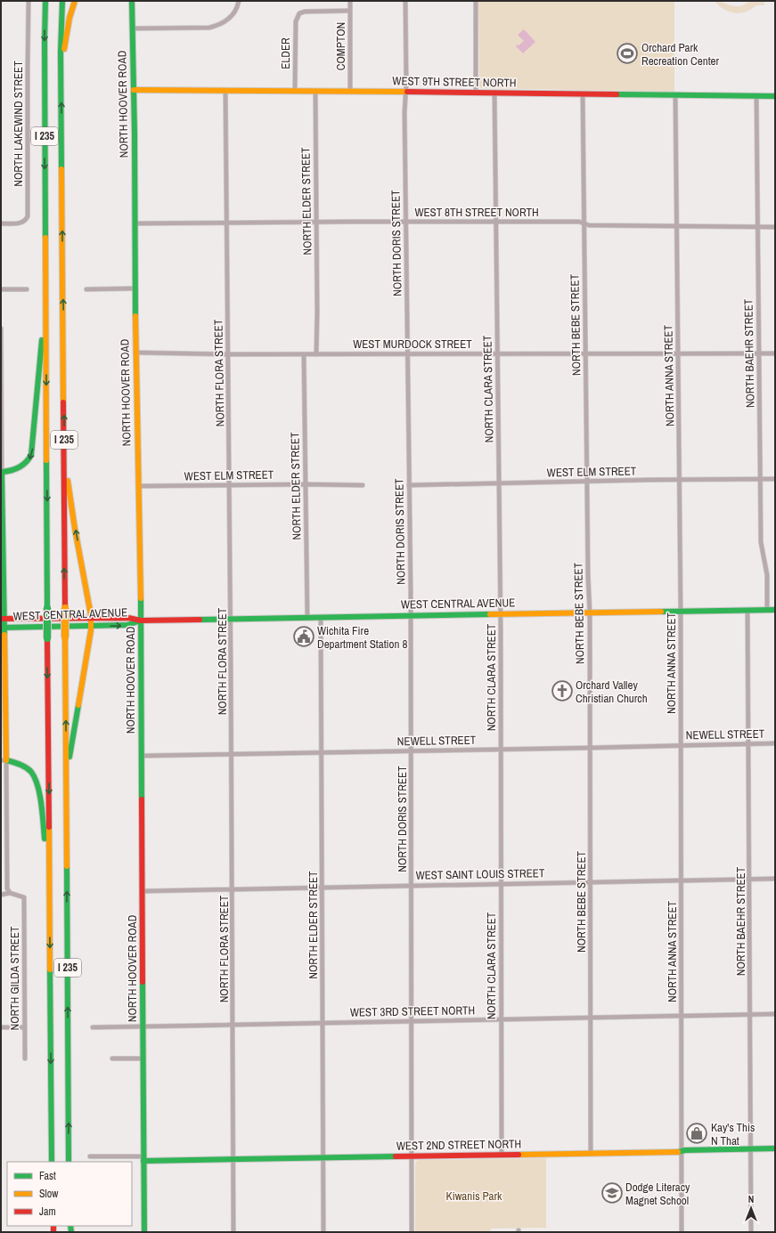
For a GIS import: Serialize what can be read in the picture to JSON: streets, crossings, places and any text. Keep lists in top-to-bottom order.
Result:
{
  "streets": {
    "main road": [
      "WEST 9TH STREET NORTH",
      "NORTH HOOVER ROAD",
      "I 235",
      "WEST CENTRAL AVENUE",
      "WEST 2ND STREET NORTH"
    ],
    "street": [
      "COMPTON",
      "ELDER",
      "NORTH LAKEWIND STREET",
      "NORTH ELDER STREET",
      "WEST 8TH STREET NORTH",
      "NORTH DORIS STREET",
      "NORTH BEBE STREET",
      "WEST MURDOCK STREET",
      "NORTH BAEHR STREET",
      "NORTH FLORA STREET",
      "NORTH ANNA STREET",
      "NORTH CLARA STREET",
      "WEST ELM STREET",
      "NEWELL STREET",
      "WEST SAINT LOUIS STREET",
      "NORTH GILDA STREET",
      "WEST 3RD STREET NORTH"
    ]
  },
  "crossings": [
    ["COMPTON", "ELDER"],
    ["COMPTON", "WEST 9TH STREET NORTH"],
    ["ELDER", "WEST 9TH STREET NORTH"],
    ["WEST 9TH STREET NORTH", "NORTH HOOVER ROAD"],
    ["WEST 9TH STREET NORTH", "NORTH ELDER STREET"],
    ["WEST 9TH STREET NORTH", "NORTH DORIS STREET"],
    ["WEST 9TH STREET NORTH", "NORTH BEBE STREET"],
    ["WEST 9TH STREET NORTH", "NORTH BAEHR STREET"],
    ["WEST 9TH STREET NORTH", "NORTH FLORA STREET"],
    ["WEST 9TH STREET NORTH", "NORTH ANNA STREET"],
    ["WEST 9TH STREET NORTH", "NORTH CLARA STREET"],
    ["NORTH HOOVER ROAD", "WEST 8TH STREET NORTH"],
    ["NORTH HOOVER ROAD", "WEST MURDOCK STREET"],
    ["NORTH HOOVER ROAD", "WEST ELM STREET"],
    ["NORTH HOOVER ROAD", "WEST CENTRAL AVENUE"],
    ["NORTH HOOVER ROAD", "NEWELL STREET"],
    ["NORTH HOOVER ROAD", "WEST SAINT LOUIS STREET"],
    ["NORTH HOOVER ROAD", "WEST 3RD STREET NORTH"],
    ["NORTH HOOVER ROAD", "WEST 2ND STREET NORTH"],
    ["NORTH ELDER STREET", "WEST 8TH STREET NORTH"],
    ["NORTH ELDER STREET", "WEST MURDOCK STREET"],
    ["NORTH ELDER STREET", "WEST ELM STREET"],
    ["NORTH ELDER STREET", "WEST CENTRAL AVENUE"],
    ["NORTH ELDER STREET", "NEWELL STREET"],
    ["NORTH ELDER STREET", "WEST SAINT LOUIS STREET"],
    ["NORTH ELDER STREET", "WEST 3RD STREET NORTH"],
    ["NORTH ELDER STREET", "WEST 2ND STREET NORTH"],
    ["WEST 8TH STREET NORTH", "NORTH DORIS STREET"],
    ["WEST 8TH STREET NORTH", "NORTH BEBE STREET"],
    ["WEST 8TH STREET NORTH", "NORTH BAEHR STREET"],
    ["WEST 8TH STREET NORTH", "NORTH FLORA STREET"],
    ["WEST 8TH STREET NORTH", "NORTH ANNA STREET"],
    ["WEST 8TH STREET NORTH", "NORTH CLARA STREET"],
    ["NORTH DORIS STREET", "WEST MURDOCK STREET"],
    ["NORTH DORIS STREET", "WEST ELM STREET"],
    ["NORTH DORIS STREET", "WEST CENTRAL AVENUE"],
    ["NORTH DORIS STREET", "NEWELL STREET"],
    ["NORTH DORIS STREET", "WEST SAINT LOUIS STREET"],
    ["NORTH DORIS STREET", "WEST 3RD STREET NORTH"],
    ["NORTH DORIS STREET", "WEST 2ND STREET NORTH"],
    ["NORTH BEBE STREET", "WEST MURDOCK STREET"],
    ["NORTH BEBE STREET", "WEST ELM STREET"],
    ["NORTH BEBE STREET", "WEST CENTRAL AVENUE"],
    ["NORTH BEBE STREET", "NEWELL STREET"],
    ["NORTH BEBE STREET", "WEST SAINT LOUIS STREET"],
    ["NORTH BEBE STREET", "WEST 3RD STREET NORTH"],
    ["NORTH BEBE STREET", "WEST 2ND STREET NORTH"],
    ["WEST MURDOCK STREET", "NORTH BAEHR STREET"],
    ["WEST MURDOCK STREET", "NORTH FLORA STREET"],
    ["WEST MURDOCK STREET", "NORTH ANNA STREET"],
    ["WEST MURDOCK STREET", "NORTH CLARA STREET"],
    ["NORTH BAEHR STREET", "WEST ELM STREET"],
    ["NORTH BAEHR STREET", "WEST CENTRAL AVENUE"],
    ["NORTH BAEHR STREET", "NEWELL STREET"],
    ["NORTH BAEHR STREET", "WEST SAINT LOUIS STREET"],
    ["NORTH BAEHR STREET", "WEST 3RD STREET NORTH"],
    ["NORTH BAEHR STREET", "WEST 2ND STREET NORTH"],
    ["NORTH FLORA STREET", "WEST ELM STREET"],
    ["NORTH FLORA STREET", "WEST CENTRAL AVENUE"],
    ["NORTH FLORA STREET", "NEWELL STREET"],
    ["NORTH FLORA STREET", "WEST SAINT LOUIS STREET"],
    ["NORTH FLORA STREET", "WEST 3RD STREET NORTH"],
    ["NORTH FLORA STREET", "WEST 2ND STREET NORTH"],
    ["NORTH ANNA STREET", "WEST ELM STREET"],
    ["NORTH ANNA STREET", "WEST CENTRAL AVENUE"],
    ["NORTH ANNA STREET", "NEWELL STREET"],
    ["NORTH ANNA STREET", "WEST SAINT LOUIS STREET"],
    ["NORTH ANNA STREET", "WEST 3RD STREET NORTH"],
    ["NORTH ANNA STREET", "WEST 2ND STREET NORTH"],
    ["NORTH CLARA STREET", "WEST ELM STREET"],
    ["NORTH CLARA STREET", "WEST CENTRAL AVENUE"],
    ["NORTH CLARA STREET", "NEWELL STREET"],
    ["NORTH CLARA STREET", "WEST SAINT LOUIS STREET"],
    ["NORTH CLARA STREET", "WEST 3RD STREET NORTH"],
    ["NORTH CLARA STREET", "WEST 2ND STREET NORTH"]
  ],
  "parks": ["Kiwanis Park"],
  "places": {
    "sports": ["Orchard Park Recreation Center"],
    "public building": ["Wichita Fire Department Station 8"],
    "church": ["Orchard Valley Christian Church"],
    "shop": ["Kay's This N That"],
    "school or university": ["Dodge Literacy Magnet School"]
  },
  "legend": ["Fast", "Slow", "Jam"],
  "north": "top"
}
